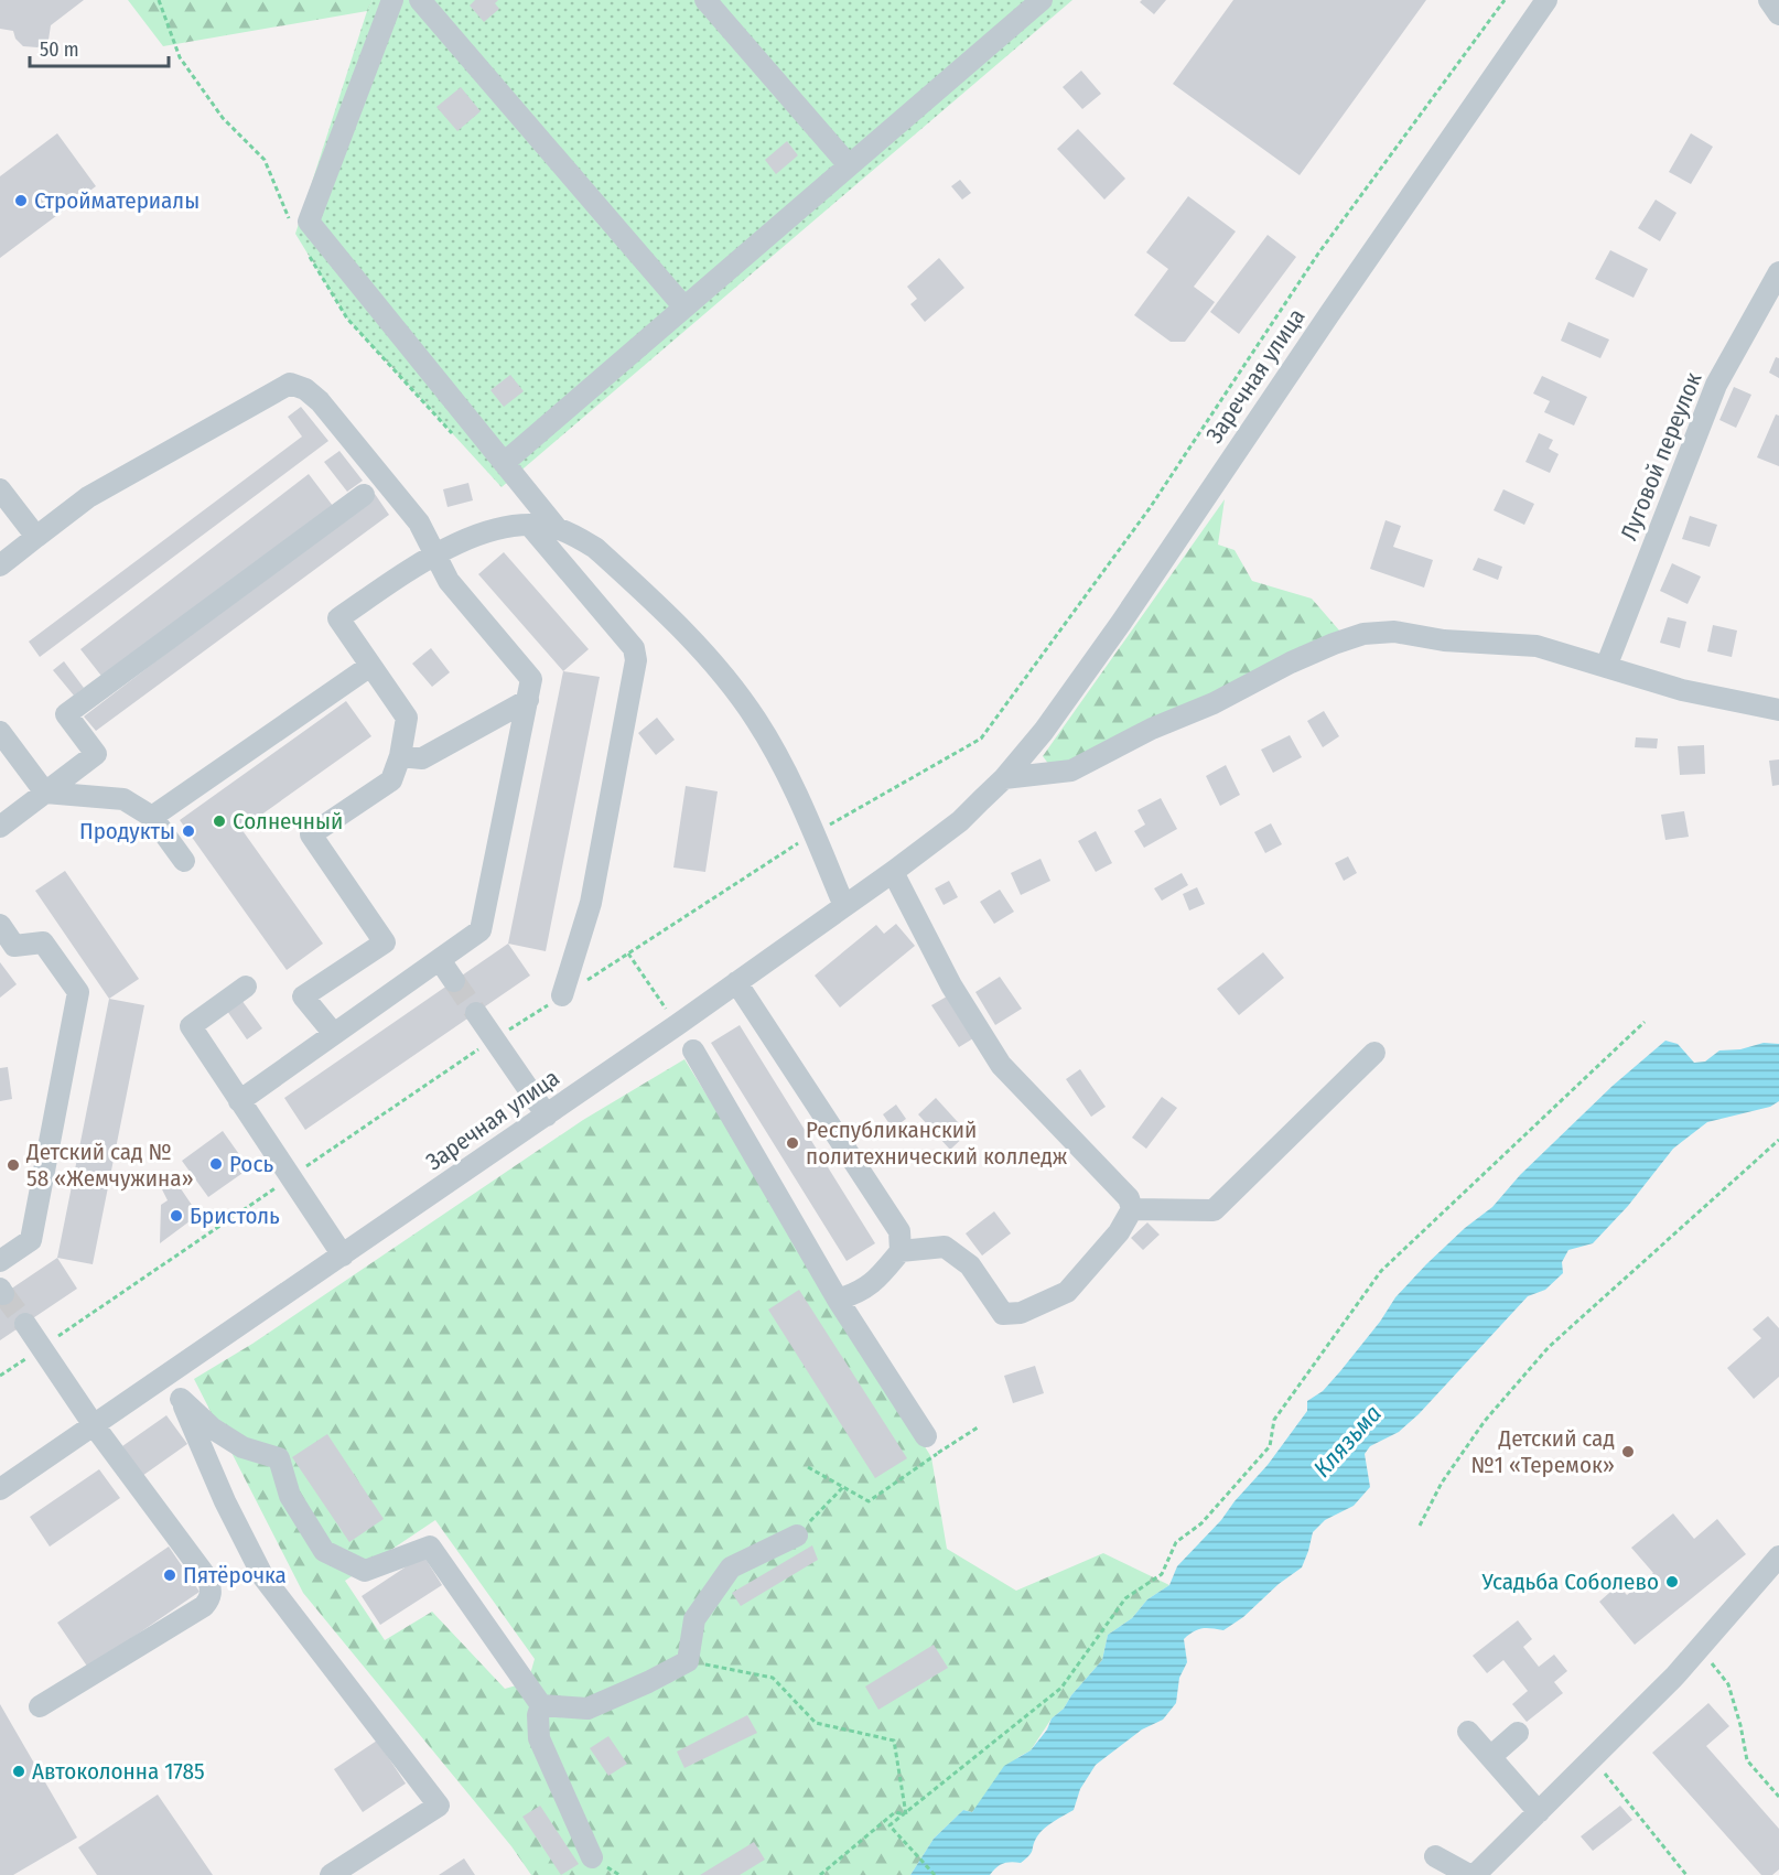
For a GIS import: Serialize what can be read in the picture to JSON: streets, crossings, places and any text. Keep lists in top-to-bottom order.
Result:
{
  "streets": {
    "street": ["Заречная улица", "Луговой переулок"]
  },
  "water": ["Клязьма"],
  "places": [
    "Стройматериалы",
    "Солнечный",
    "Продукты",
    "Республиканский политехнический колледж",
    "Рось",
    "Детский сад № 58 «Жемчужина»",
    "Бристоль",
    "Детский сад №1 «Теремок»",
    "Пятёрочка",
    "Усадьба Соболево",
    "Автоколонна 1785"
  ],
  "scale_bar": "50 m"
}
